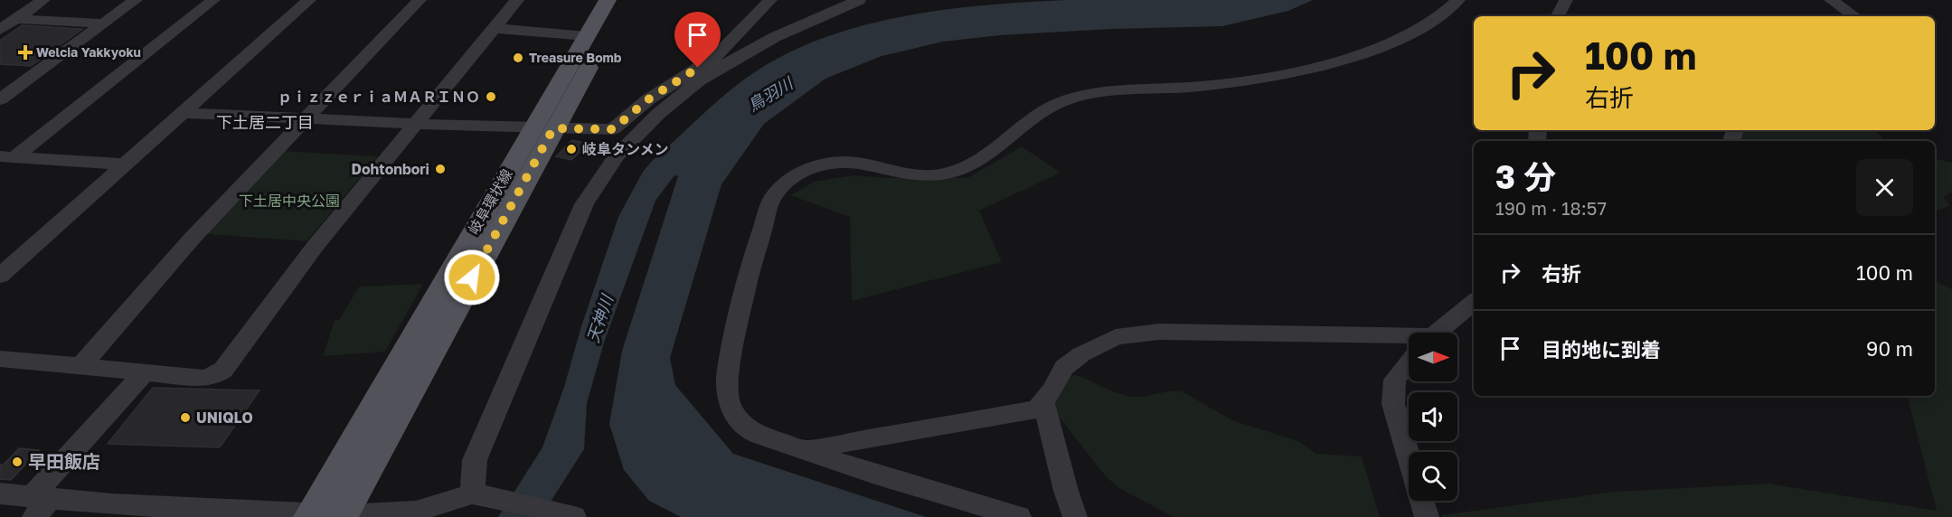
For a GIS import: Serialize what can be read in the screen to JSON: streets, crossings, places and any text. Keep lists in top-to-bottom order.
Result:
{
  "streets": {
    "main road": ["岐阜環状線"]
  },
  "districts": ["下土居二丁目"],
  "water": ["鳥羽川", "天神川"],
  "parks": ["下土居中央公園"],
  "places": {
    "health": ["Welcia Yakkyoku"],
    "other": [
      "Treasure Bomb",
      "ｐｉｚｚｅｒｉａＭＡＲＩＮＯ",
      "岐阜タンメン",
      "Dohtonbori",
      "UNIQLO",
      "早田飯店"
    ]
  },
  "north": "right",
  "page": {
    "turn": ["100 m", "右折"],
    "heading": ["3 分", "190 m · 18:57"],
    "list": [
      {
        "name": "右折",
        "value": "100 m"
      },
      {
        "name": "目的地に到着",
        "value": "90 m"
      }
    ]
  }
}
